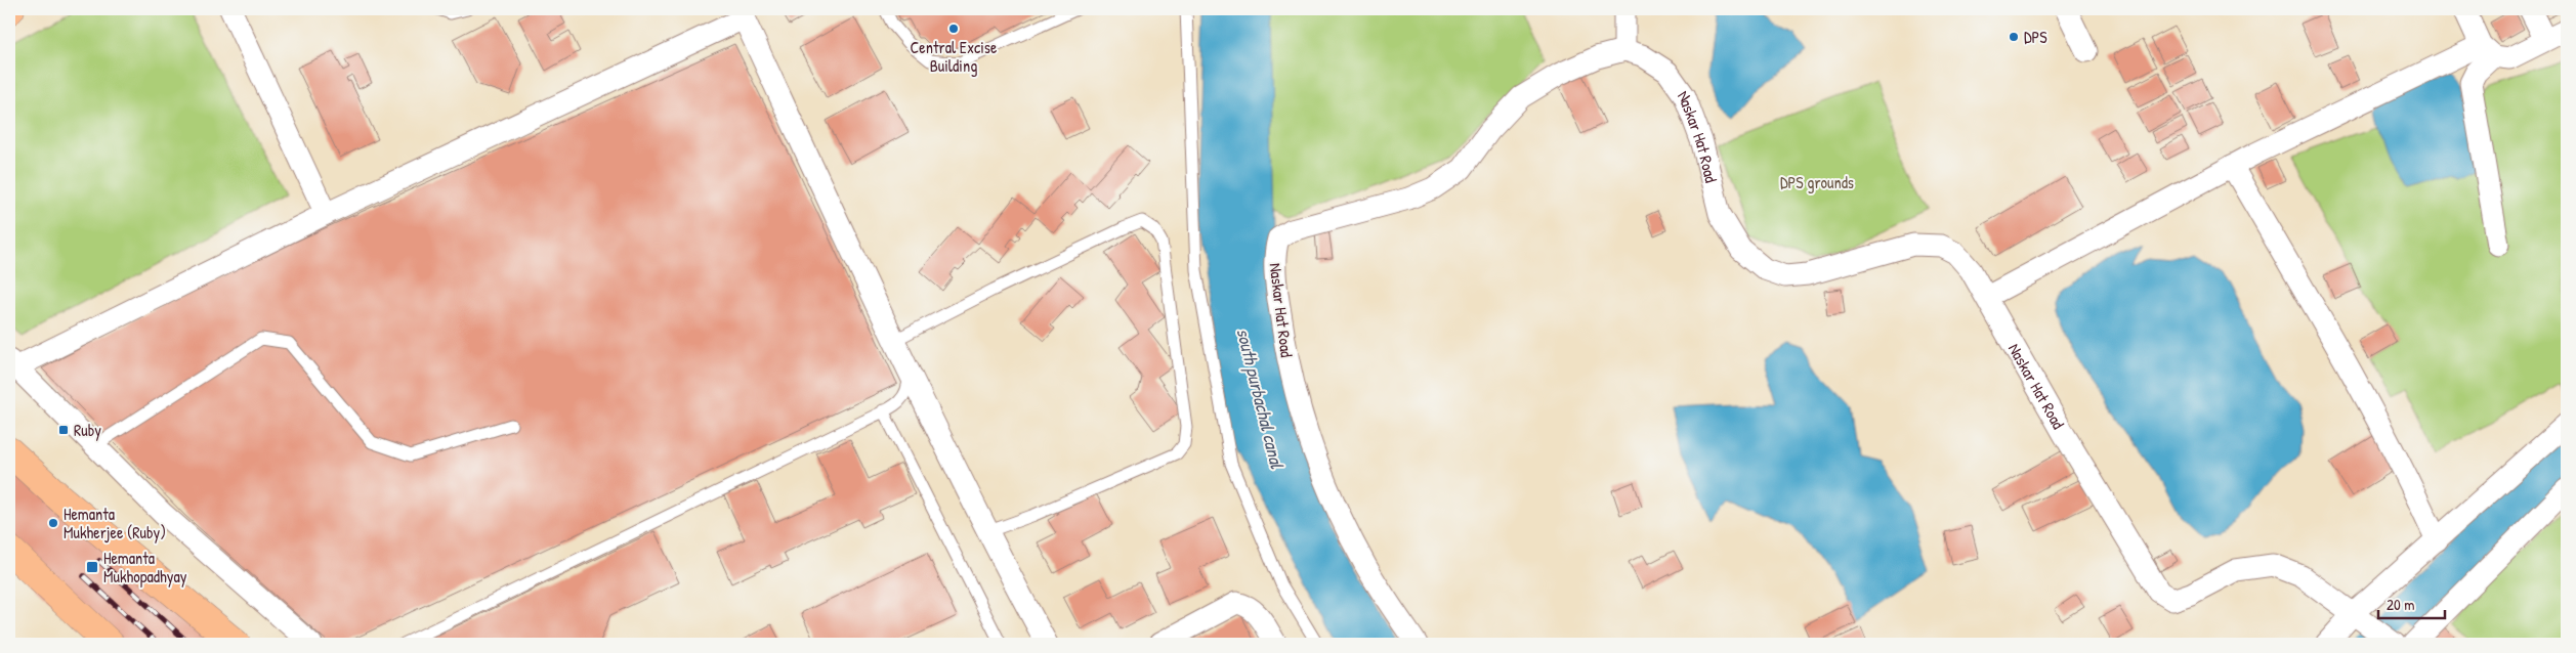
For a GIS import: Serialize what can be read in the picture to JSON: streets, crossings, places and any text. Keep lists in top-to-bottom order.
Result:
{
  "streets": {
    "street": ["Naskar Hat Road"]
  },
  "water": ["south purbachal canal"],
  "parks": ["DPS grounds"],
  "places": {
    "other": ["Central Excise Building", "DPS", "Hemanta Mukherjee (Ruby)"],
    "transit": ["Ruby", "Hemanta Mukhopadhyay"]
  },
  "scale_bar": "20 m"
}
